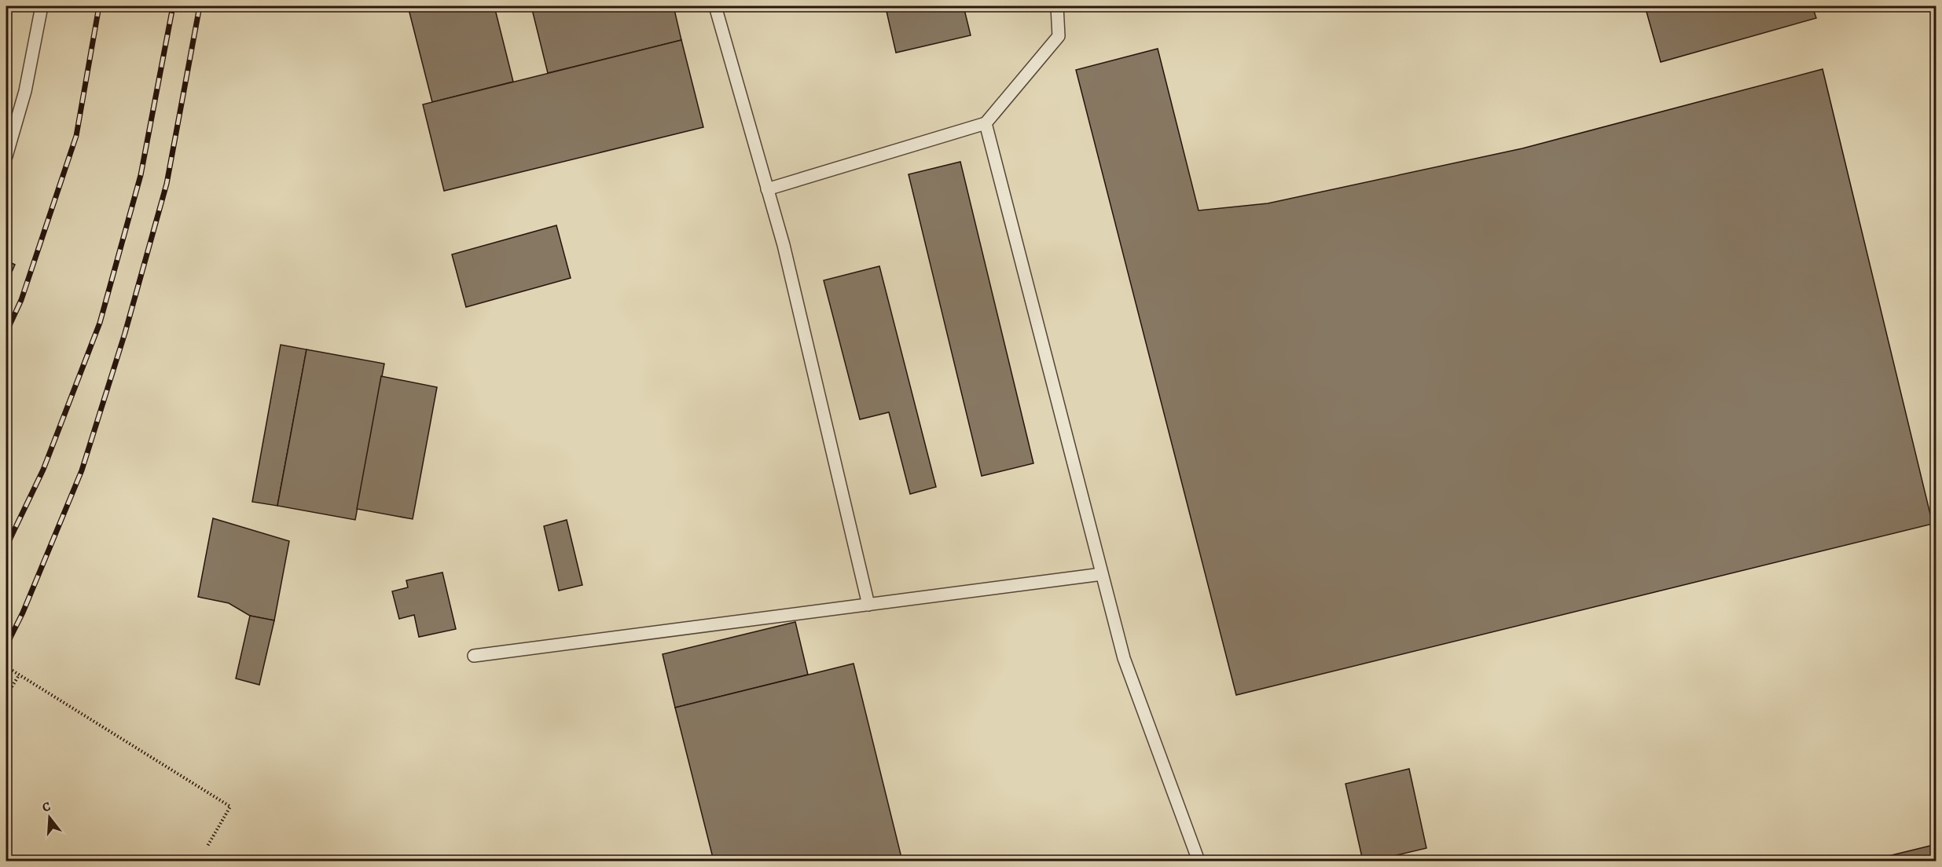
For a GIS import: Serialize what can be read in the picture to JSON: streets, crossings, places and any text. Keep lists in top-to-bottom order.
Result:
{
  "north": "top"
}
